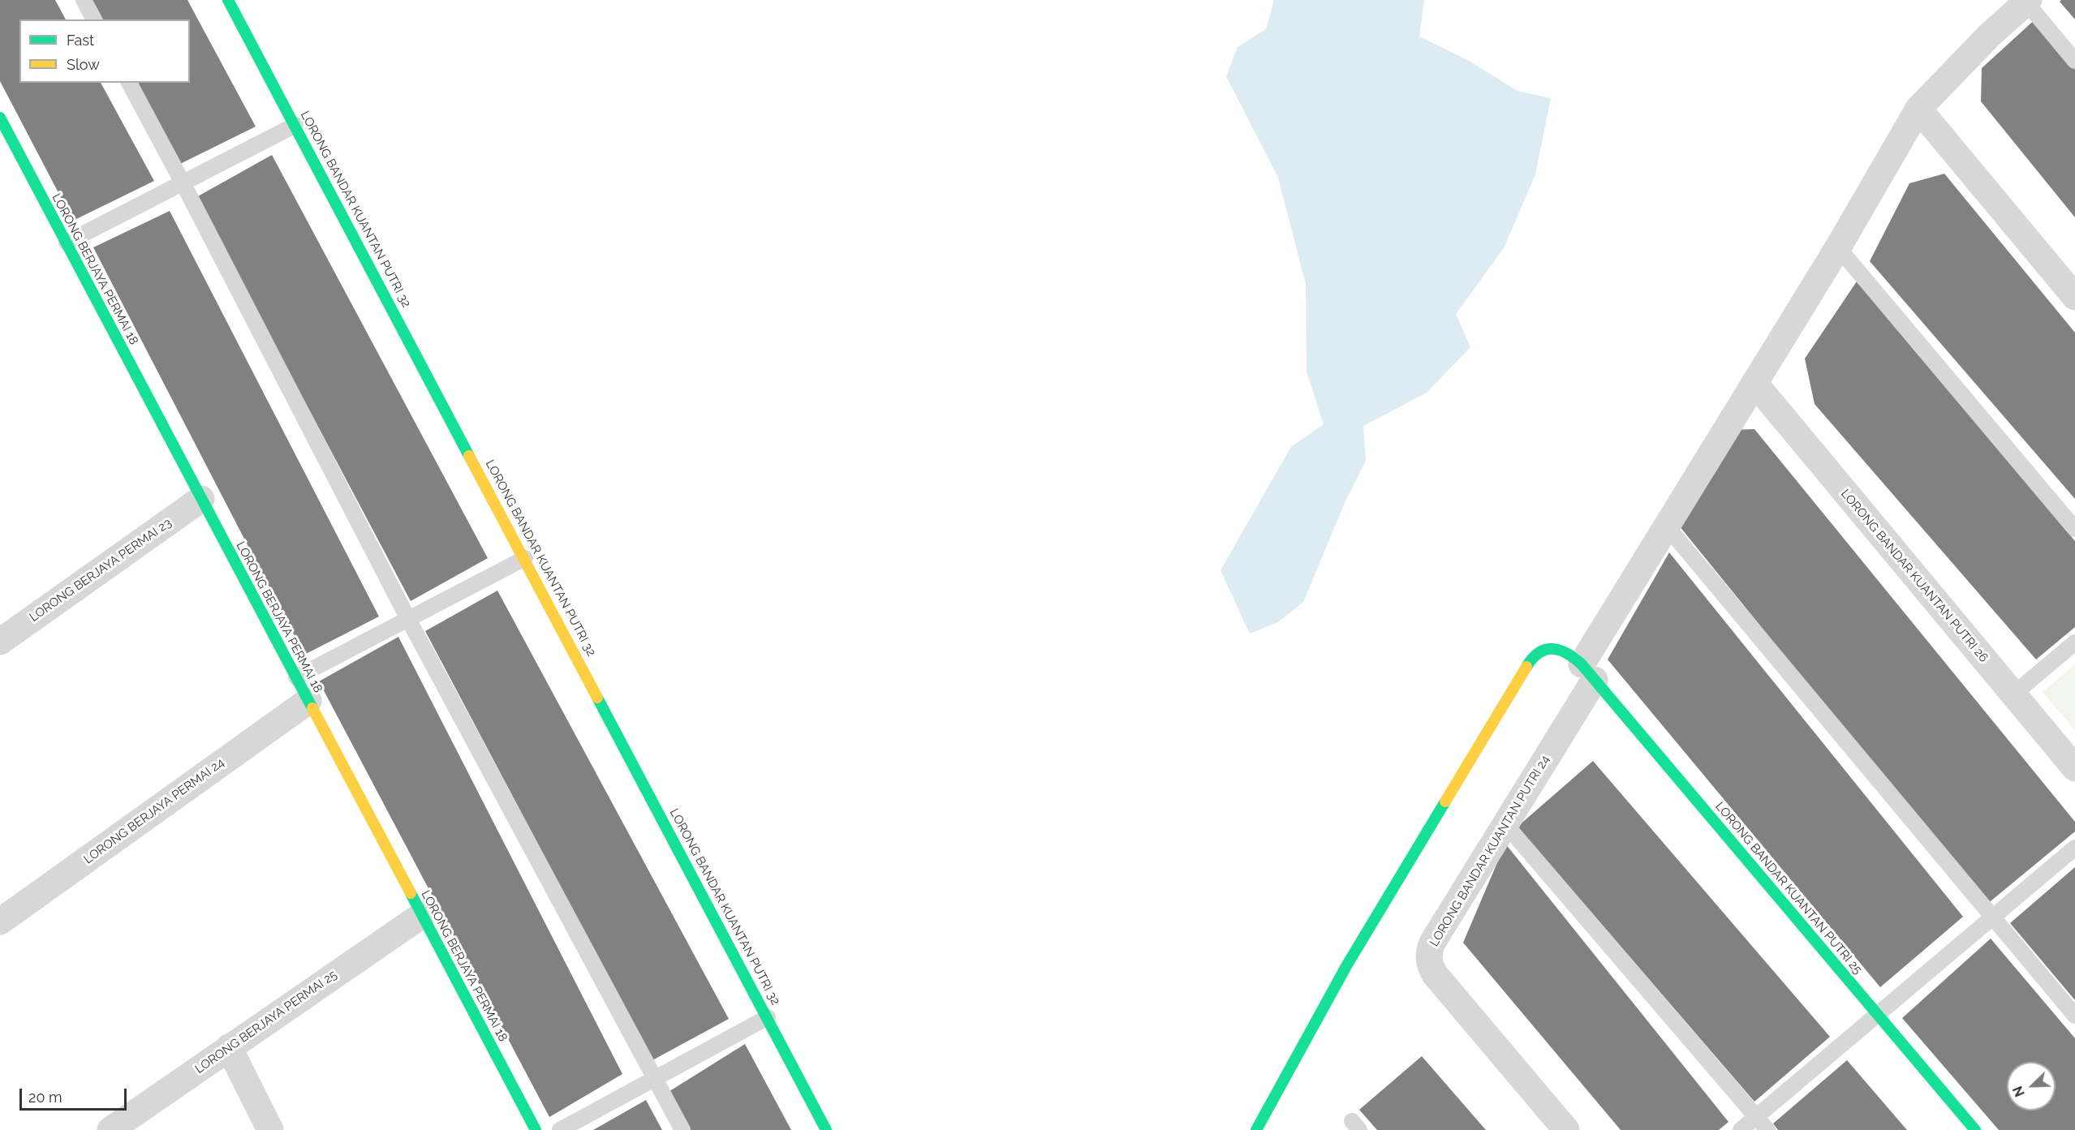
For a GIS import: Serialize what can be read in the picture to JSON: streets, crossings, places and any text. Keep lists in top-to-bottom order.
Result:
{
  "streets": {
    "street": [
      "LORONG BANDAR KUANTAN PUTRI 32",
      "LORONG BERJAYA PERMAI 18",
      "LORONG BERJAYA PERMAI 23",
      "LORONG BANDAR KUANTAN PUTRI 26",
      "LORONG BERJAYA PERMAI 24",
      "LORONG BANDAR KUANTAN PUTRI 24",
      "LORONG BANDAR KUANTAN PUTRI 25",
      "LORONG BERJAYA PERMAI 25"
    ]
  },
  "crossings": [
    ["LORONG BERJAYA PERMAI 18", "LORONG BERJAYA PERMAI 23"],
    ["LORONG BERJAYA PERMAI 18", "LORONG BERJAYA PERMAI 24"],
    ["LORONG BERJAYA PERMAI 18", "LORONG BERJAYA PERMAI 25"],
    ["LORONG BANDAR KUANTAN PUTRI 26", "LORONG BANDAR KUANTAN PUTRI 24"],
    ["LORONG BANDAR KUANTAN PUTRI 24", "LORONG BANDAR KUANTAN PUTRI 25"]
  ],
  "legend": ["Fast", "Slow"],
  "scale_bar": "20 m",
  "north": "bottom left"
}
